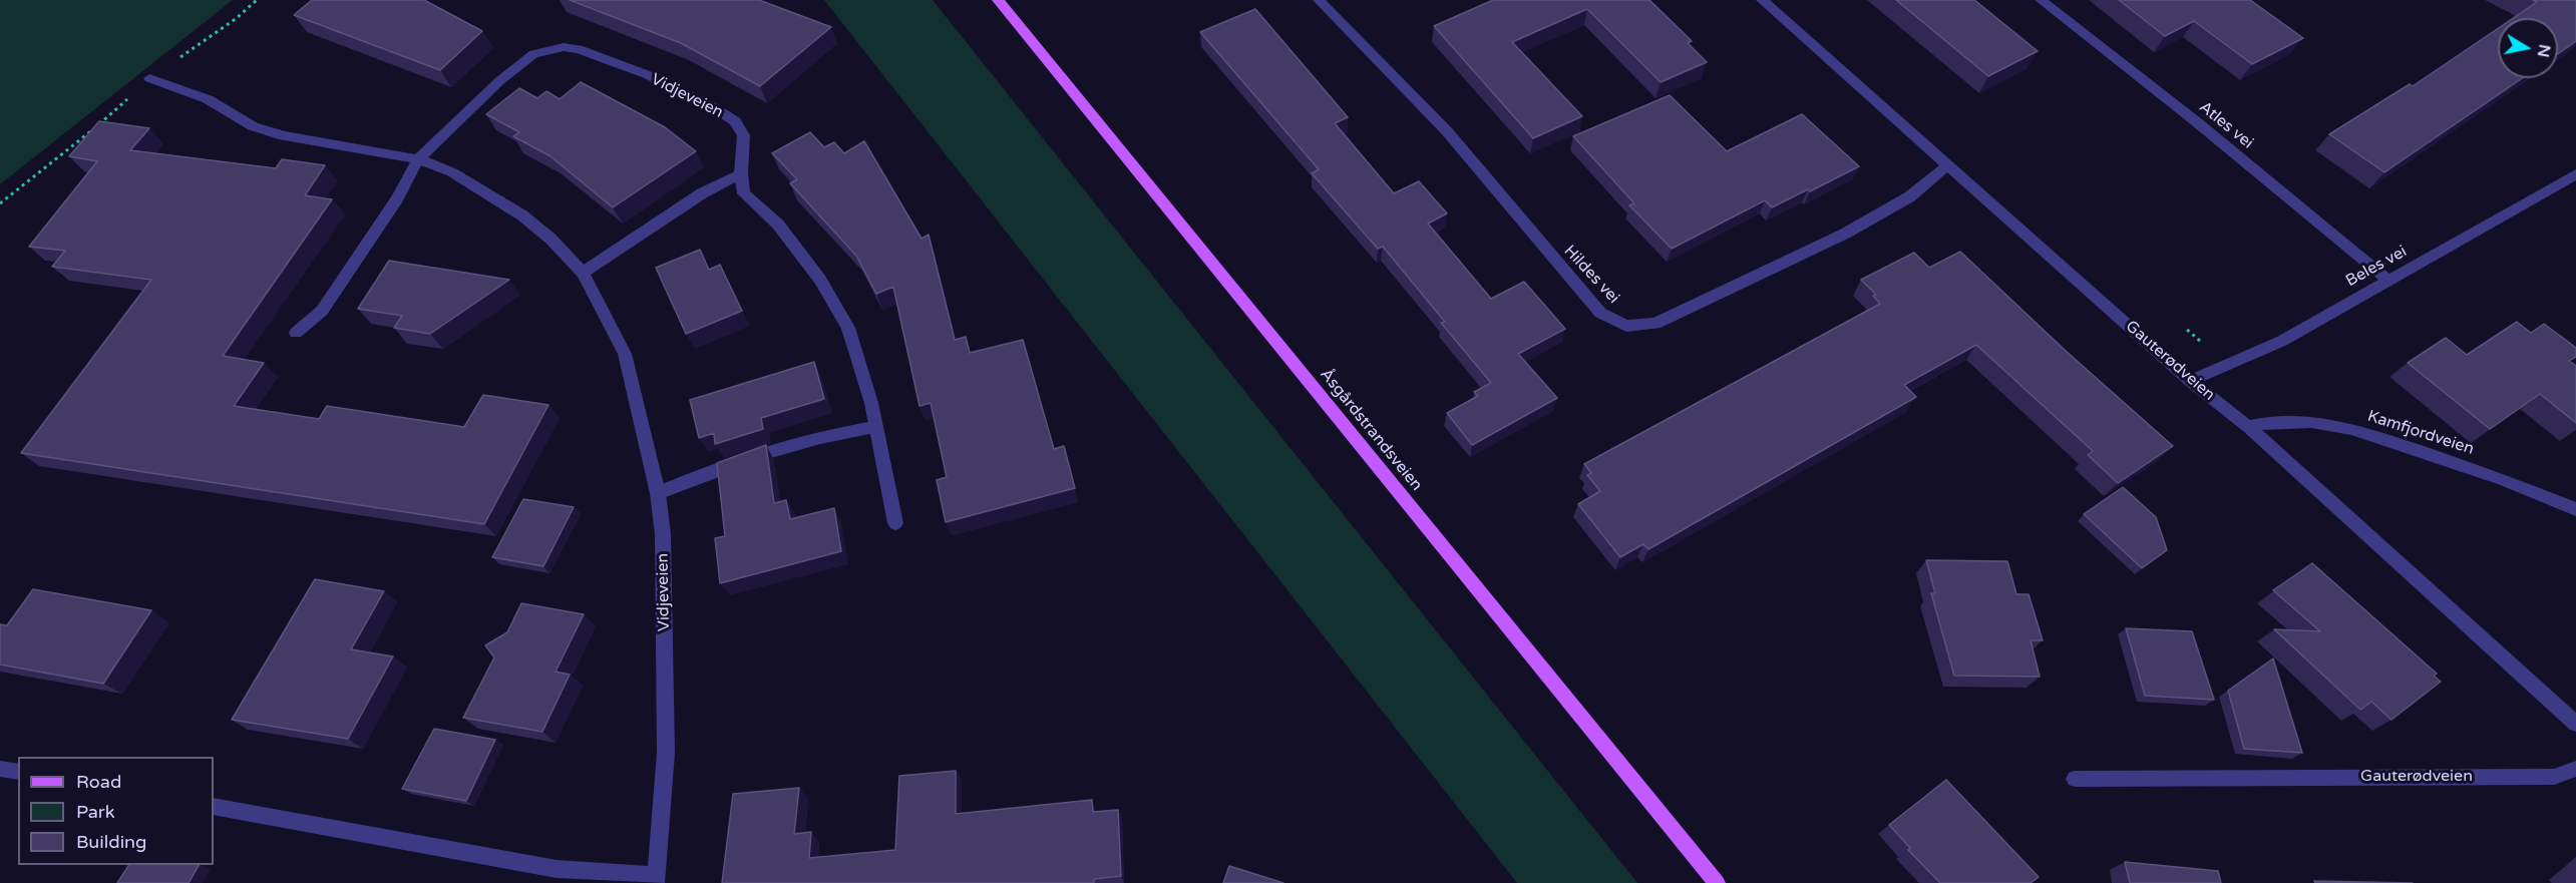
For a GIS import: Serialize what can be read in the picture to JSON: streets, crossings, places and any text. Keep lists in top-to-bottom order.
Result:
{
  "streets": {
    "main road": ["Åsgårdstrandsveien"],
    "street": [
      "Vidjeveien",
      "Atles vei",
      "Beles vei",
      "Hildes vei",
      "Gauterødveien",
      "Kamfjordveien"
    ]
  },
  "crossings": [
    ["Atles vei", "Beles vei"],
    ["Beles vei", "Gauterødveien"],
    ["Hildes vei", "Gauterødveien"],
    ["Gauterødveien", "Kamfjordveien"]
  ],
  "legend": ["Road", "Park", "Building"],
  "north": "right"
}
